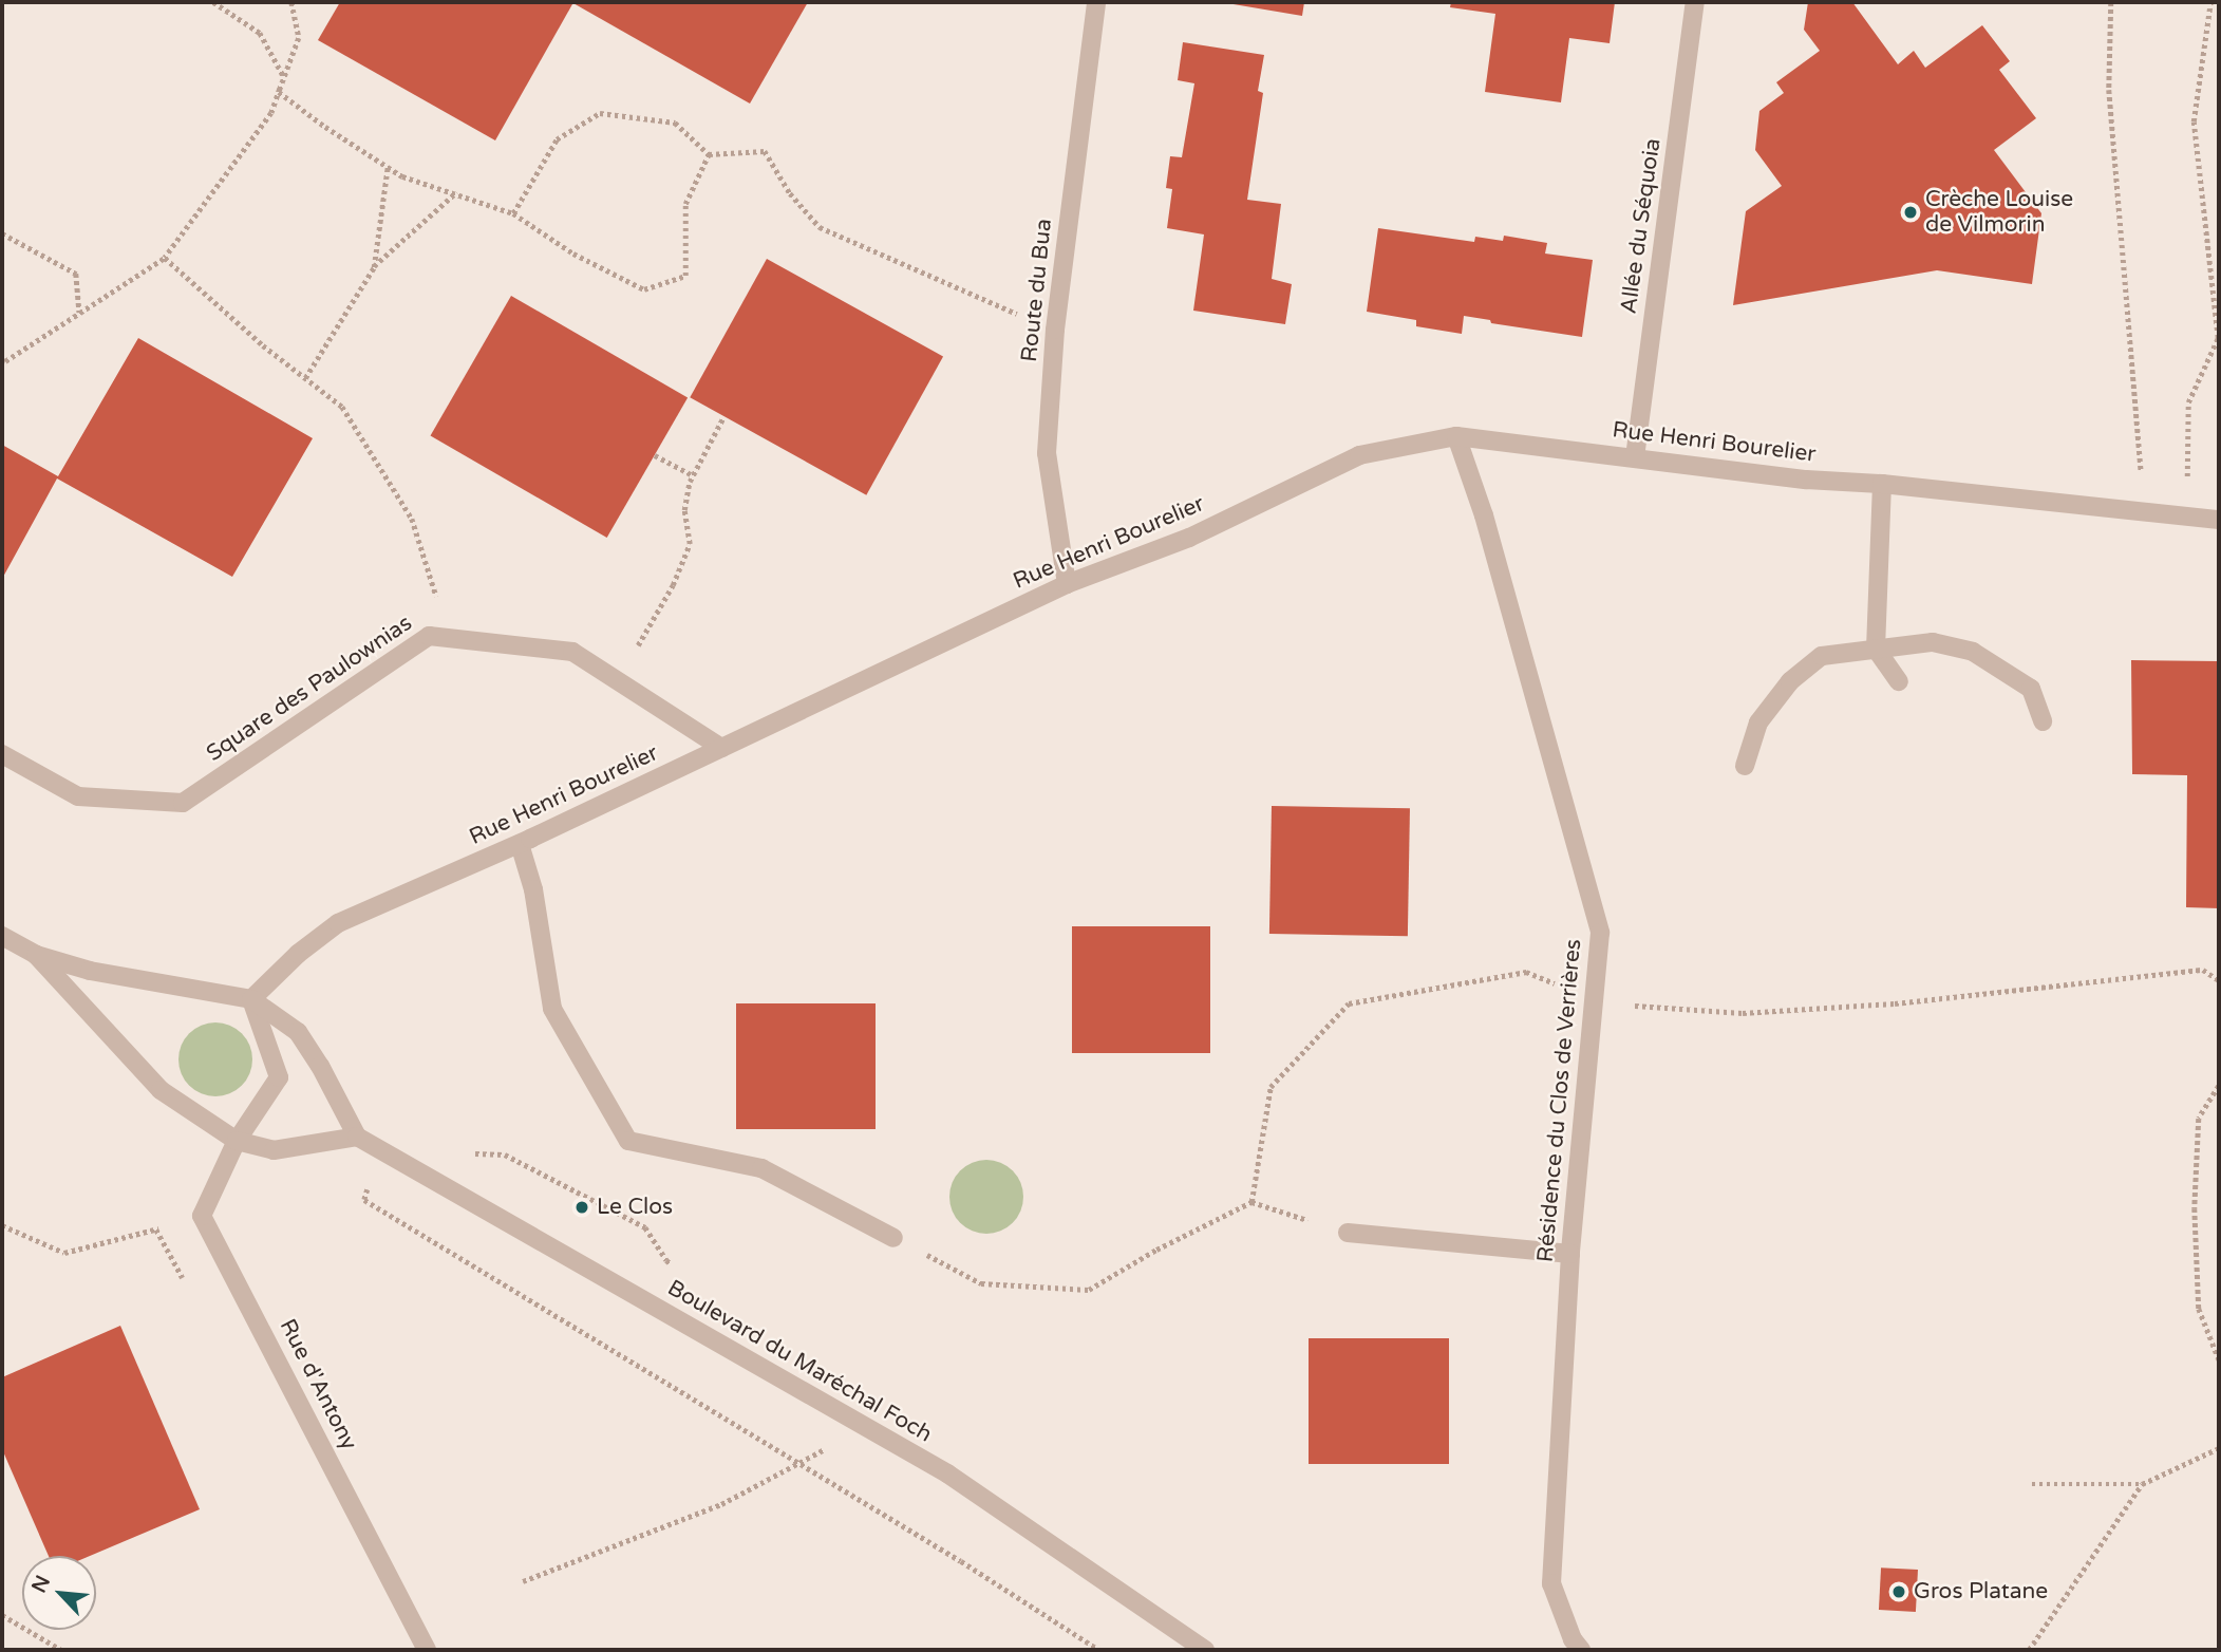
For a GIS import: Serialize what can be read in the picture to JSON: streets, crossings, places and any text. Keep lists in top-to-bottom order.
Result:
{
  "streets": {
    "street": [
      "Allée du Séquoia",
      "Route du Bua",
      "Rue Henri Bourelier",
      "Square des Paulownias",
      "Résidence du Clos de Verrières",
      "Boulevard du Maréchal Foch",
      "Rue d'Antony"
    ]
  },
  "crossings": [
    ["Allée du Séquoia", "Rue Henri Bourelier"],
    ["Route du Bua", "Rue Henri Bourelier"],
    ["Rue Henri Bourelier", "Square des Paulownias"],
    ["Rue Henri Bourelier", "Résidence du Clos de Verrières"]
  ],
  "places": ["Crèche Louise de Vilmorin", "Le Clos", "Gros Platane"],
  "north": "top left"
}
